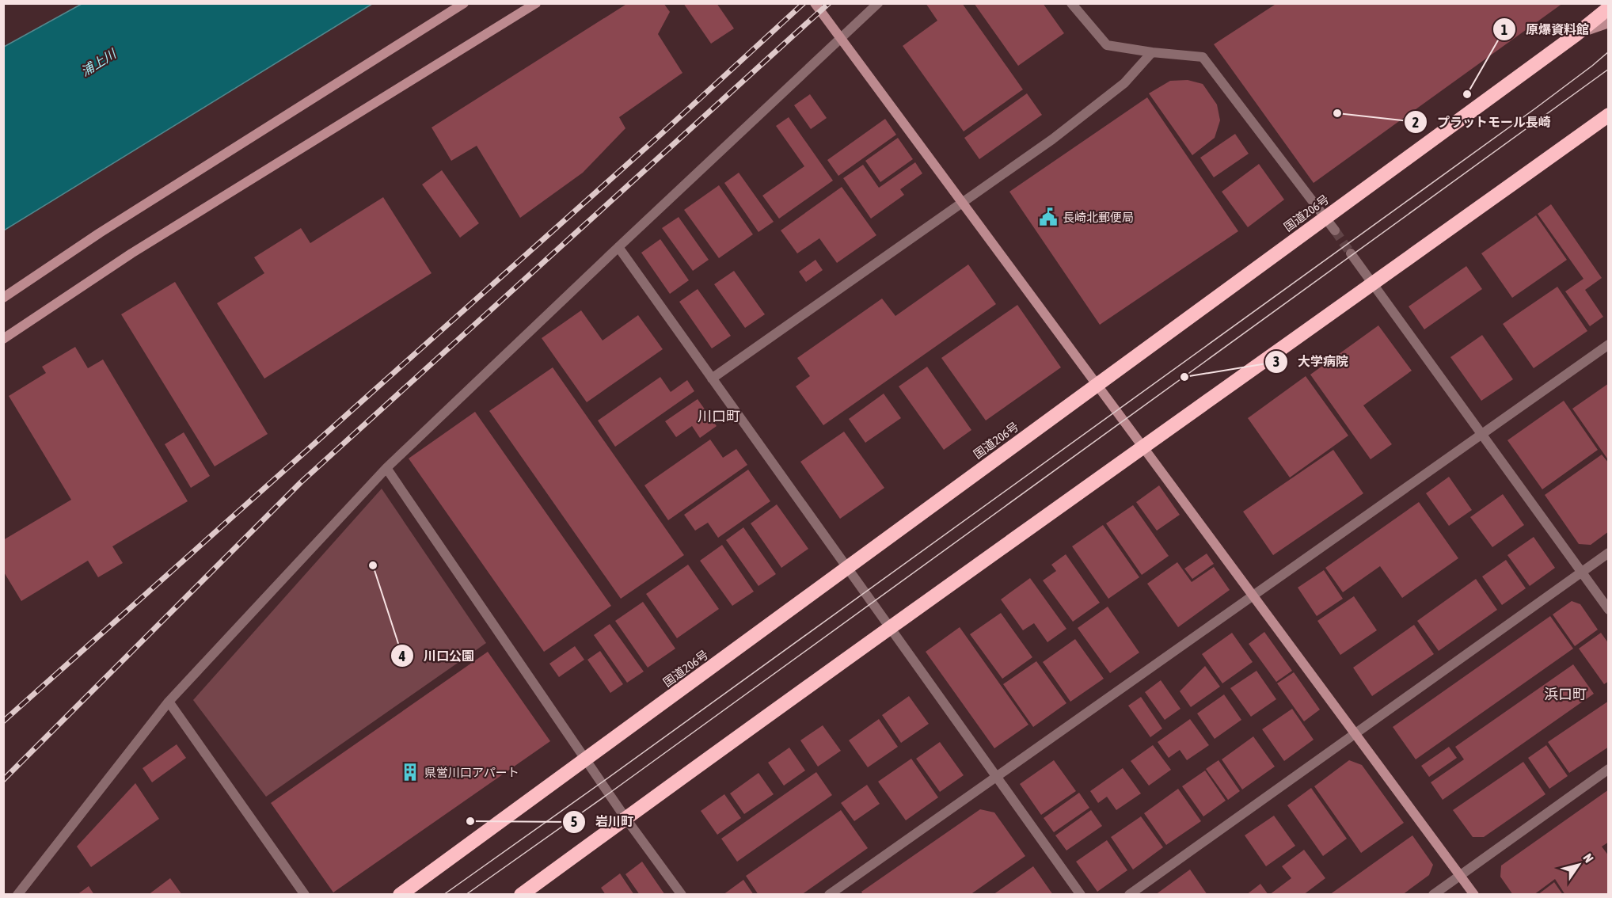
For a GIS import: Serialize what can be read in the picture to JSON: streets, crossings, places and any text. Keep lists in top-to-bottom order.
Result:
{
  "streets": {
    "highway": ["国道206号"]
  },
  "districts": ["川口町", "浜口町"],
  "water": ["浦上川"],
  "places": {
    "other": [
      "原爆資料館",
      "プラットモール長崎",
      "大学病院",
      "川口公園",
      "岩川町"
    ],
    "public building": ["長崎北郵便局"],
    "building": ["県営川口アパート"]
  },
  "north": "top right"
}
